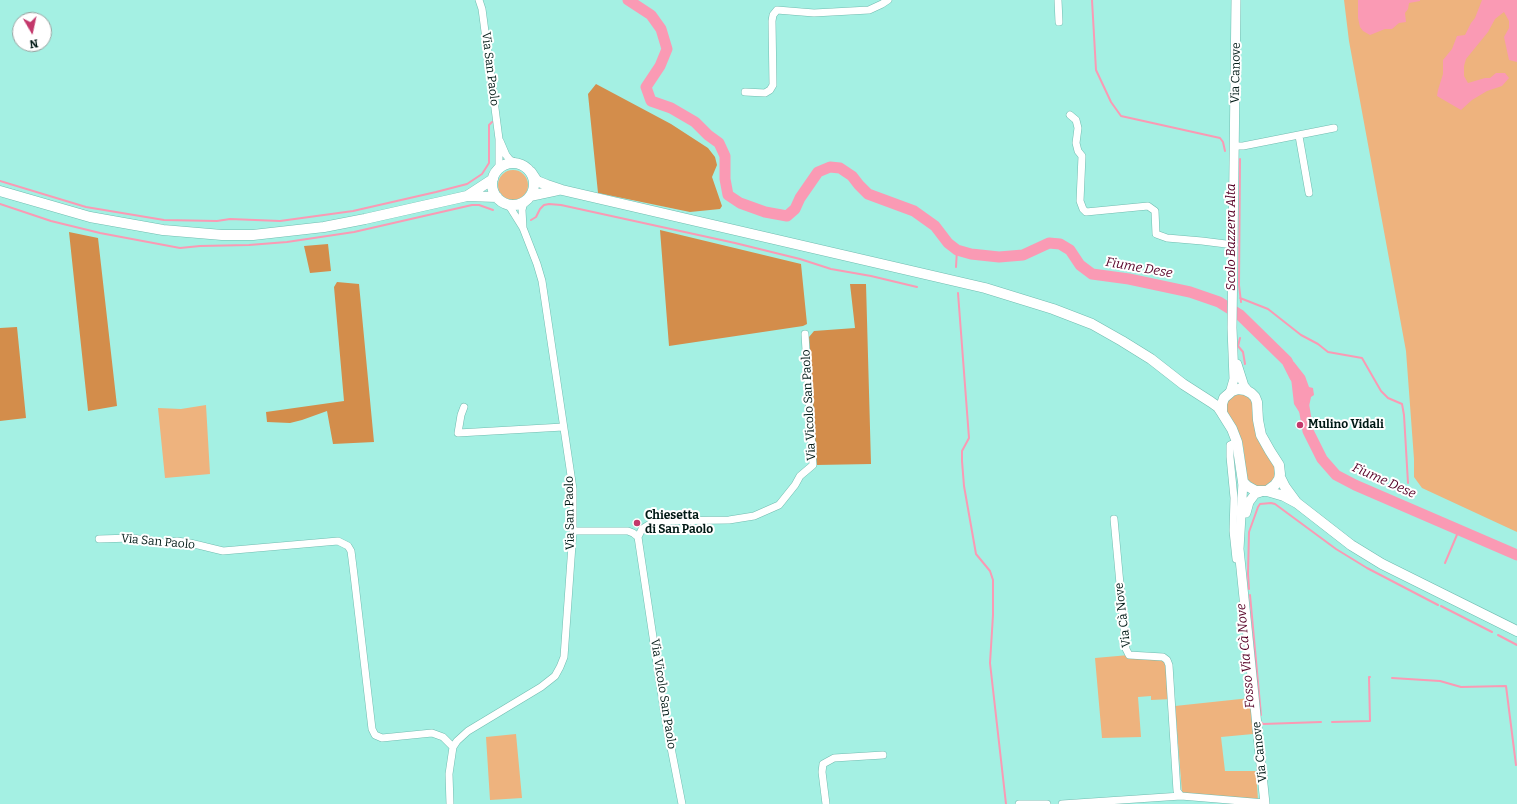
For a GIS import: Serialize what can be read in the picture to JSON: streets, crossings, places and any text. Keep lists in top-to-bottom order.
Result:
{
  "streets": {
    "street": [
      "Via San Paolo",
      "Via Canove",
      "Via Vicolo San Paolo",
      "Via Cà Nove"
    ]
  },
  "water": ["Scolo Bazzera Alta", "Fiume Dese", "Fosso Via Cà Nove"],
  "places": ["Mulino Vidali", "Chiesetta di San Paolo"],
  "north": "bottom"
}
